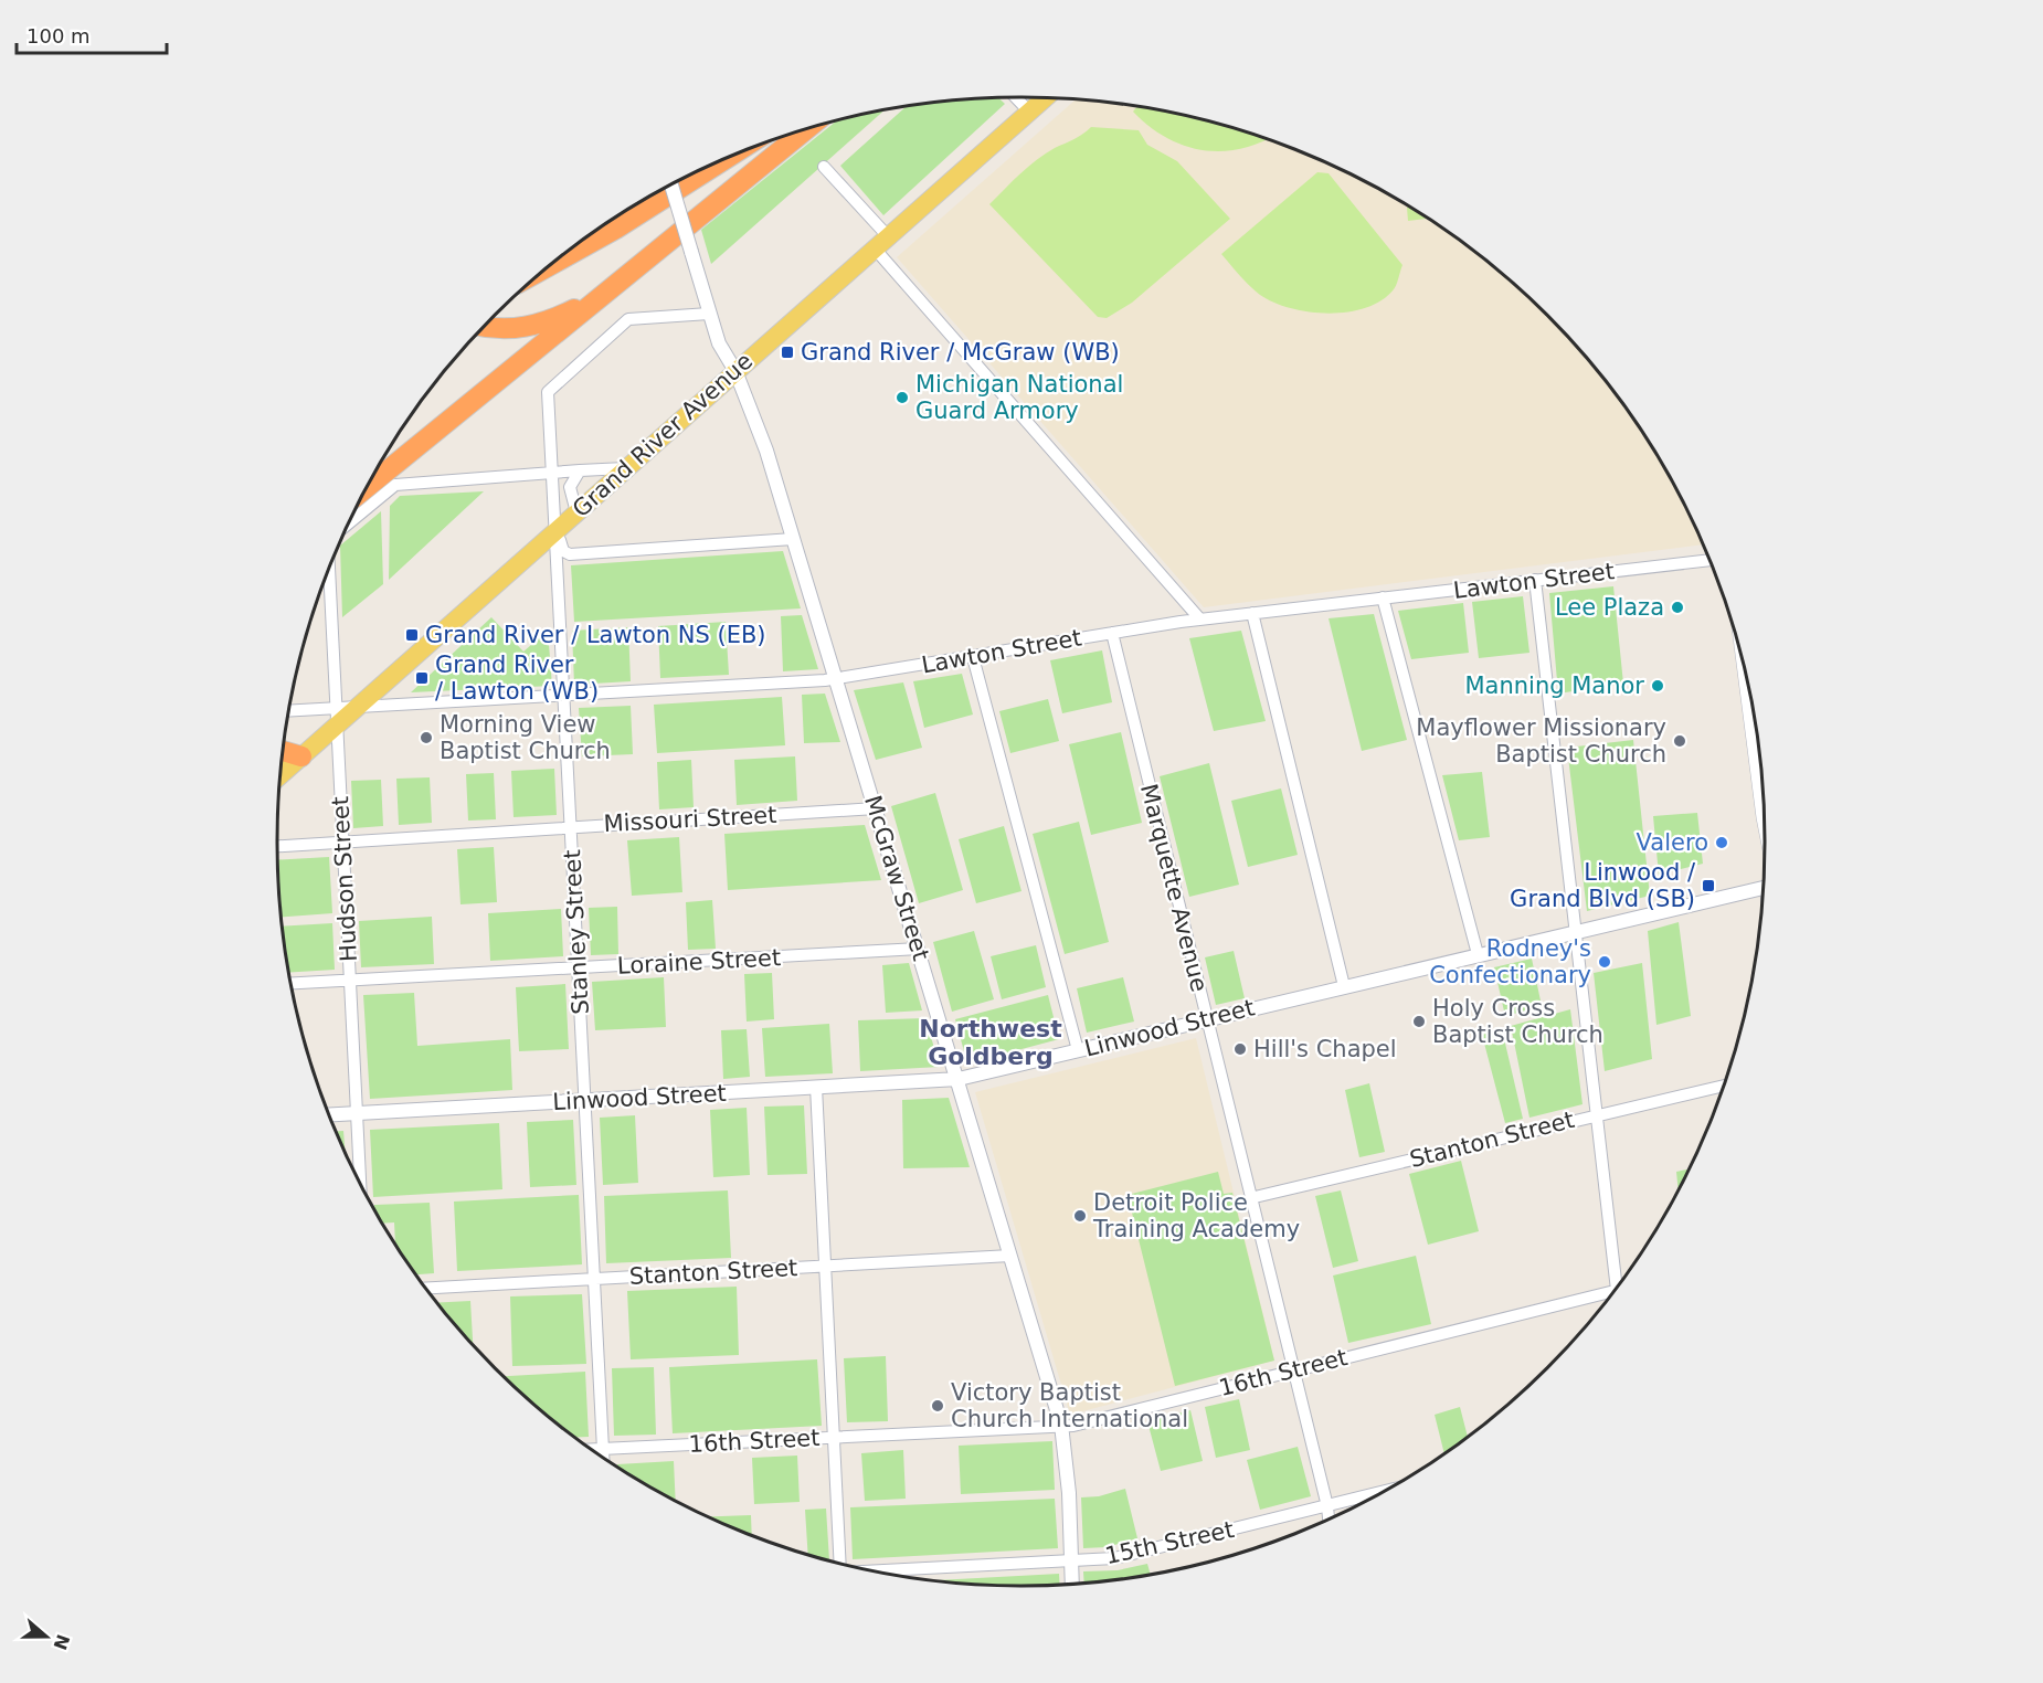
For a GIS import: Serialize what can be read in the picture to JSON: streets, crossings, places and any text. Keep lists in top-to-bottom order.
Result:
{
  "streets": {
    "main road": ["Grand River Avenue"],
    "street": [
      "Lawton Street",
      "Missouri Street",
      "McGraw Street",
      "Hudson Street",
      "Marquette Avenue",
      "Stanley Street",
      "Loraine Street",
      "Linwood Street",
      "Stanton Street",
      "16th Street",
      "15th Street"
    ]
  },
  "crossings": [
    ["Grand River Avenue", "Lawton Street"],
    ["Grand River Avenue", "McGraw Street"],
    ["Grand River Avenue", "Hudson Street"],
    ["Grand River Avenue", "Stanley Street"],
    ["Lawton Street", "McGraw Street"],
    ["Lawton Street", "Marquette Avenue"],
    ["Lawton Street", "Stanley Street"],
    ["Missouri Street", "McGraw Street"],
    ["Missouri Street", "Hudson Street"],
    ["Missouri Street", "Stanley Street"],
    ["McGraw Street", "Stanley Street"],
    ["McGraw Street", "Loraine Street"],
    ["McGraw Street", "Linwood Street"],
    ["McGraw Street", "Stanton Street"],
    ["McGraw Street", "16th Street"],
    ["McGraw Street", "15th Street"],
    ["Hudson Street", "Loraine Street"],
    ["Hudson Street", "Linwood Street"],
    ["Marquette Avenue", "Linwood Street"],
    ["Marquette Avenue", "Stanton Street"],
    ["Marquette Avenue", "16th Street"],
    ["Marquette Avenue", "15th Street"],
    ["Stanley Street", "Loraine Street"],
    ["Stanley Street", "Linwood Street"],
    ["Stanley Street", "Stanton Street"],
    ["Stanley Street", "16th Street"]
  ],
  "districts": ["Northwest Goldberg"],
  "places": {
    "transit": [
      "Grand River / McGraw (WB)",
      "Grand River / Lawton NS (EB)",
      "Grand River / Lawton (WB)",
      "Linwood / Grand Blvd (SB)"
    ],
    "other": [
      "Michigan National Guard Armory",
      "Lee Plaza",
      "Manning Manor",
      "Morning View Baptist Church",
      "Mayflower Missionary Baptist Church",
      "Valero",
      "Rodney's Confectionary",
      "Holy Cross Baptist Church",
      "Hill's Chapel",
      "Detroit Police Training Academy",
      "Victory Baptist Church International"
    ]
  },
  "scale_bar": "100 m",
  "north": "right"
}
